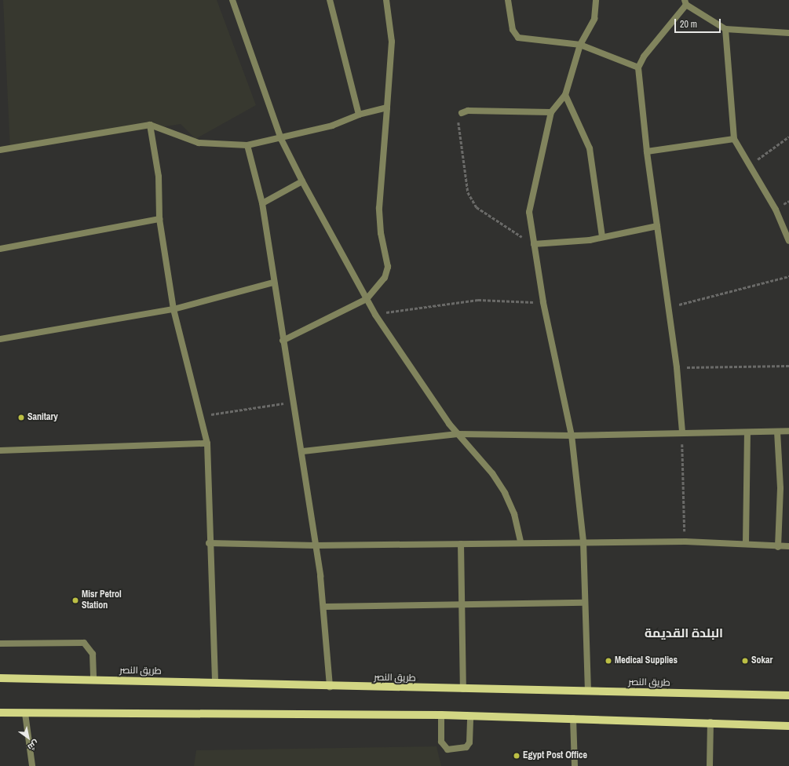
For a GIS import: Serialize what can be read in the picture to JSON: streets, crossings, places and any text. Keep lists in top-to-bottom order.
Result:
{
  "streets": {
    "main road": ["طريق النصر"]
  },
  "districts": ["البلدة القديمة"],
  "places": [
    "Sanitary",
    "Misr Petrol Station",
    "Medical Supplies",
    "Sokar",
    "Egypt Post Office"
  ],
  "scale_bar": "20 m",
  "north": "bottom right"
}
